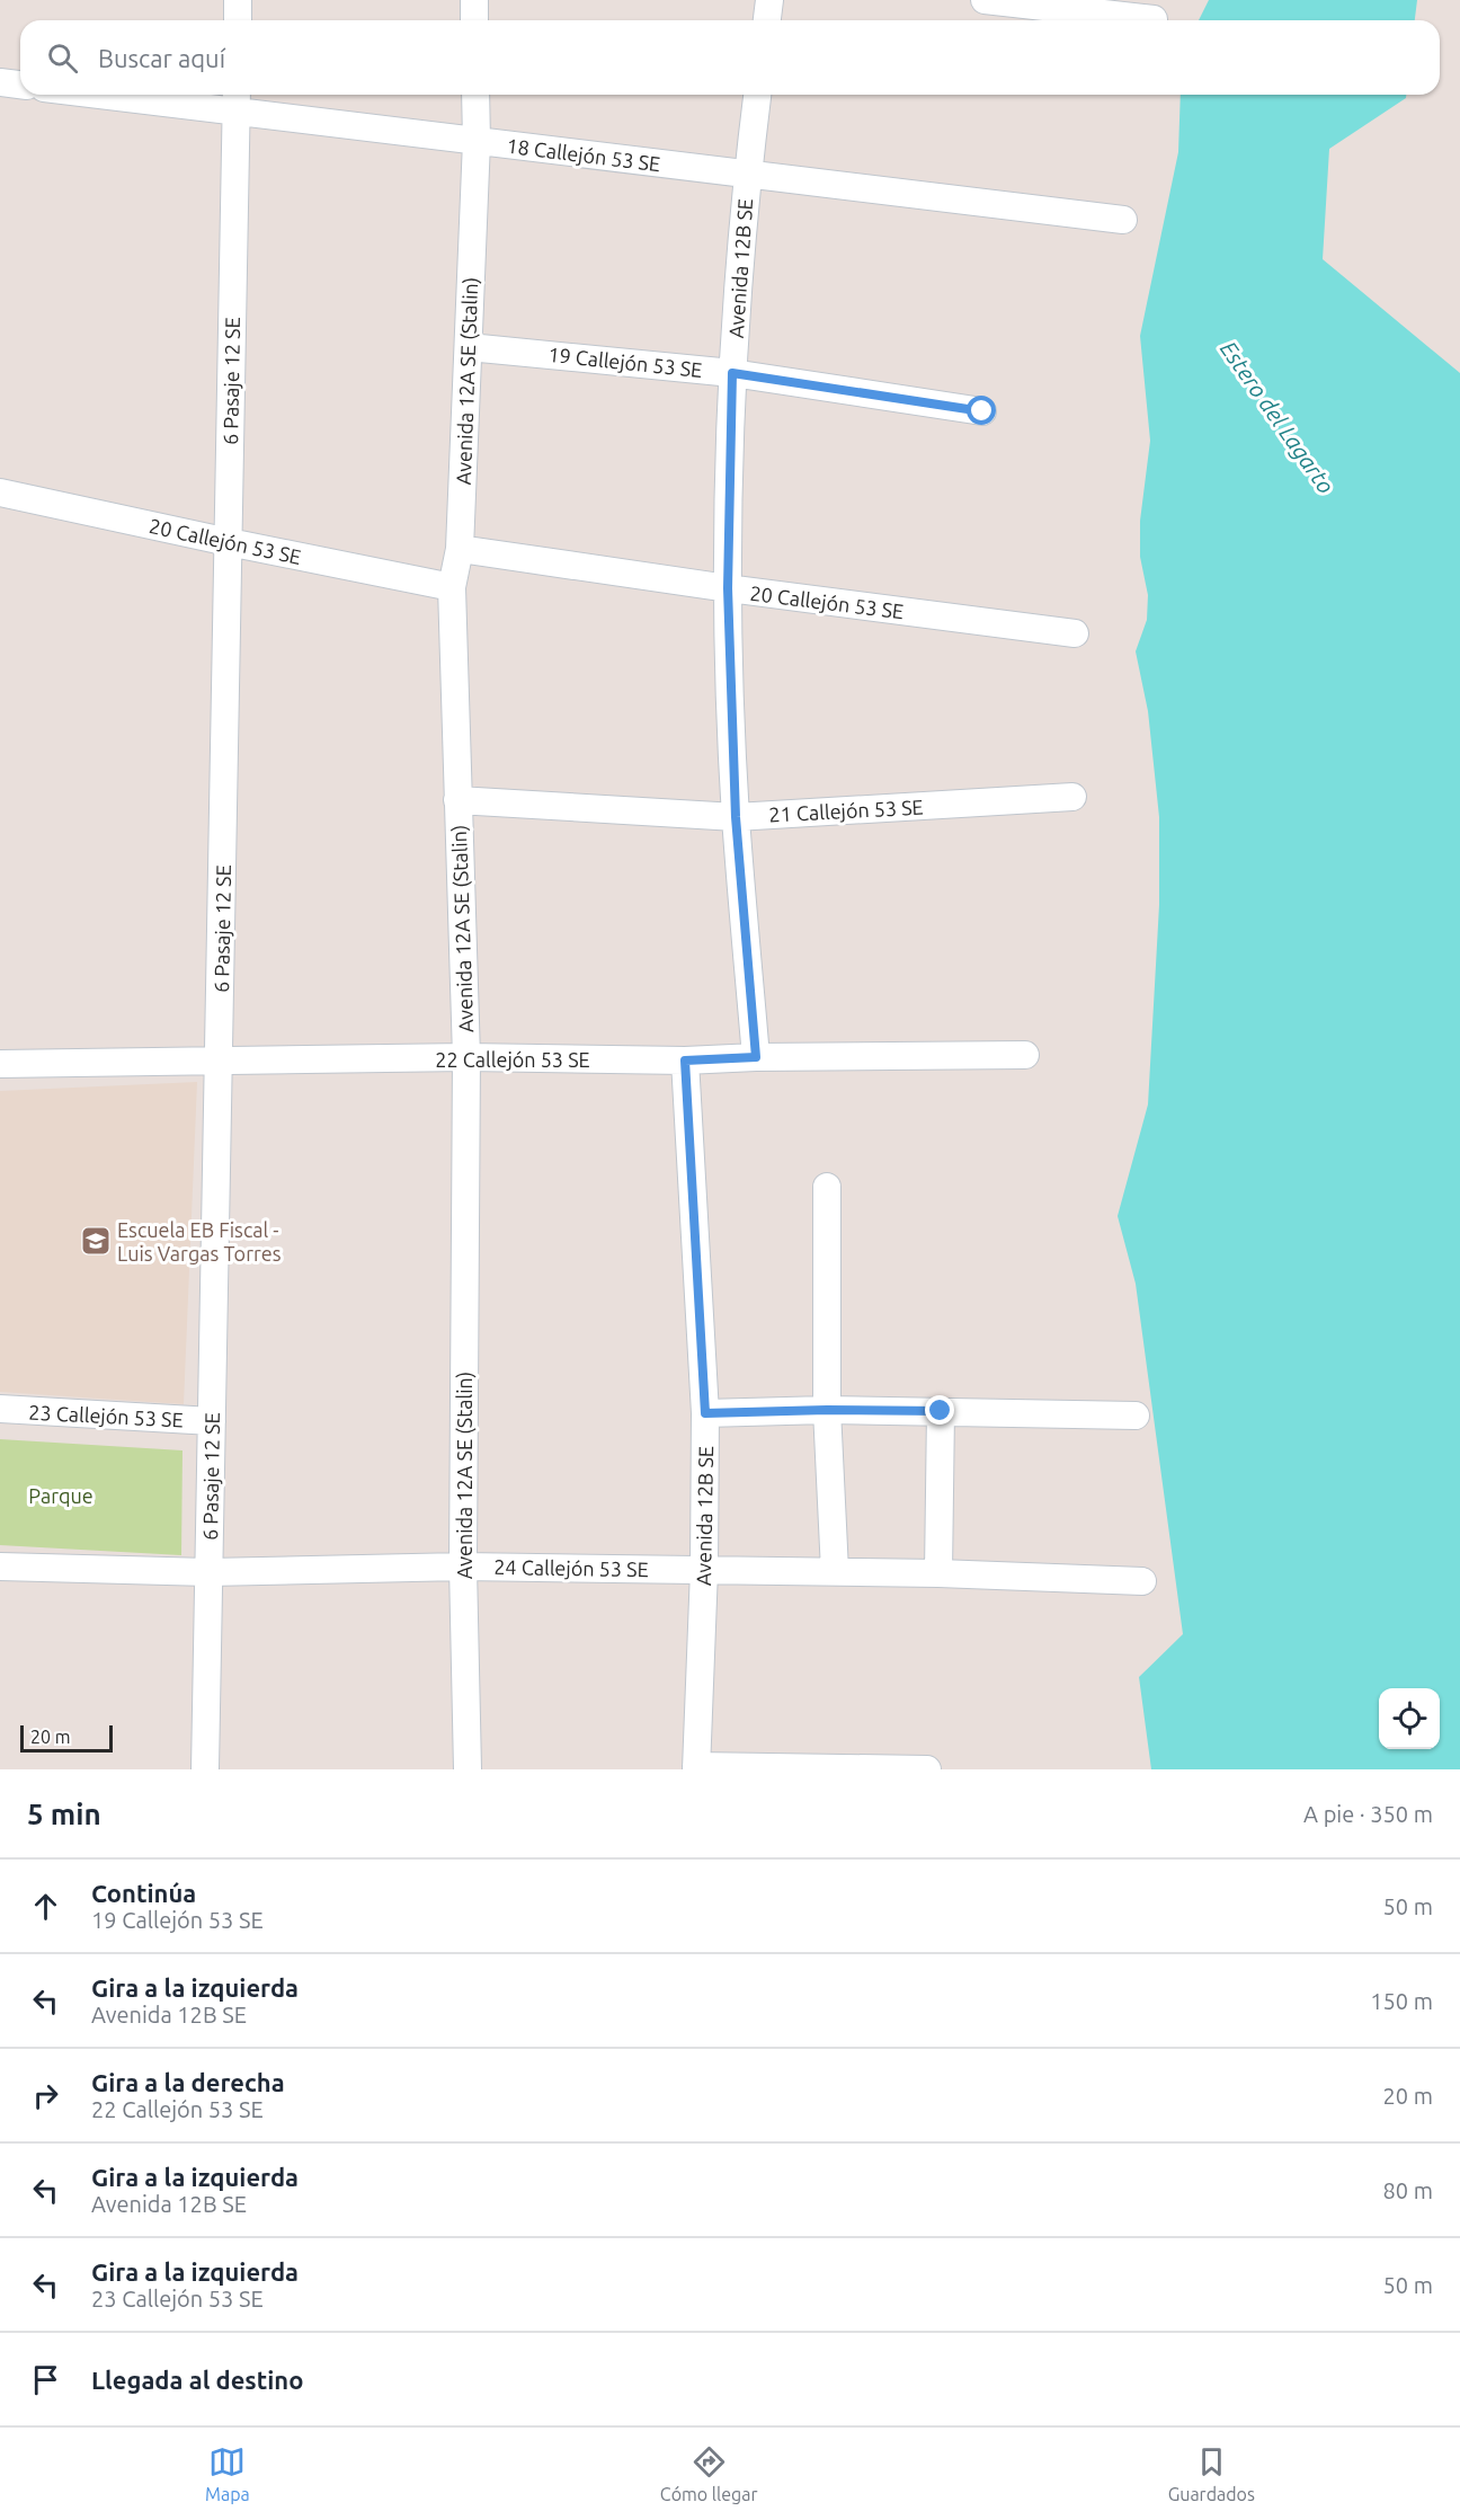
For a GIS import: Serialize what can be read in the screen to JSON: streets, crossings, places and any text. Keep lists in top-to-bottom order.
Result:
{
  "streets": {
    "street": [
      "18 Callejón 53 SE",
      "Avenida 12B SE",
      "19 Callejón 53 SE",
      "6 Pasaje 12 SE",
      "Avenida 12A SE (Stalin)",
      "20 Callejón 53 SE",
      "21 Callejón 53 SE",
      "22 Callejón 53 SE",
      "23 Callejón 53 SE",
      "24 Callejón 53 SE"
    ]
  },
  "crossings": [
    ["18 Callejón 53 SE", "Avenida 12B SE"],
    ["18 Callejón 53 SE", "6 Pasaje 12 SE"],
    ["18 Callejón 53 SE", "Avenida 12A SE (Stalin)"],
    ["Avenida 12B SE", "19 Callejón 53 SE"],
    ["Avenida 12B SE", "20 Callejón 53 SE"],
    ["Avenida 12B SE", "21 Callejón 53 SE"],
    ["Avenida 12B SE", "22 Callejón 53 SE"],
    ["Avenida 12B SE", "24 Callejón 53 SE"],
    ["19 Callejón 53 SE", "Avenida 12A SE (Stalin)"],
    ["6 Pasaje 12 SE", "20 Callejón 53 SE"],
    ["6 Pasaje 12 SE", "22 Callejón 53 SE"],
    ["6 Pasaje 12 SE", "23 Callejón 53 SE"],
    ["6 Pasaje 12 SE", "24 Callejón 53 SE"],
    ["Avenida 12A SE (Stalin)", "20 Callejón 53 SE"],
    ["Avenida 12A SE (Stalin)", "21 Callejón 53 SE"],
    ["Avenida 12A SE (Stalin)", "22 Callejón 53 SE"],
    ["Avenida 12A SE (Stalin)", "24 Callejón 53 SE"]
  ],
  "water": ["Estero del Lagarto"],
  "parks": ["Parque"],
  "places": {
    "school or university": ["Escuela EB Fiscal - Luis Vargas Torres"]
  },
  "scale_bar": "20 m",
  "page": {
    "search": "Buscar aquí",
    "scale": "20 m",
    "heading": ["5 min", "A pie · 350 m"],
    "list": [
      ["Continúa", "19 Callejón 53 SE", "50 m"],
      ["Gira a la izquierda", "Avenida 12B SE", "150 m"],
      ["Gira a la derecha", "22 Callejón 53 SE", "20 m"],
      ["Gira a la izquierda", "Avenida 12B SE", "80 m"],
      ["Gira a la izquierda", "23 Callejón 53 SE", "50 m"],
      "Llegada al destino"
    ],
    "nav": ["Mapa", "Cómo llegar", "Guardados"]
  }
}
